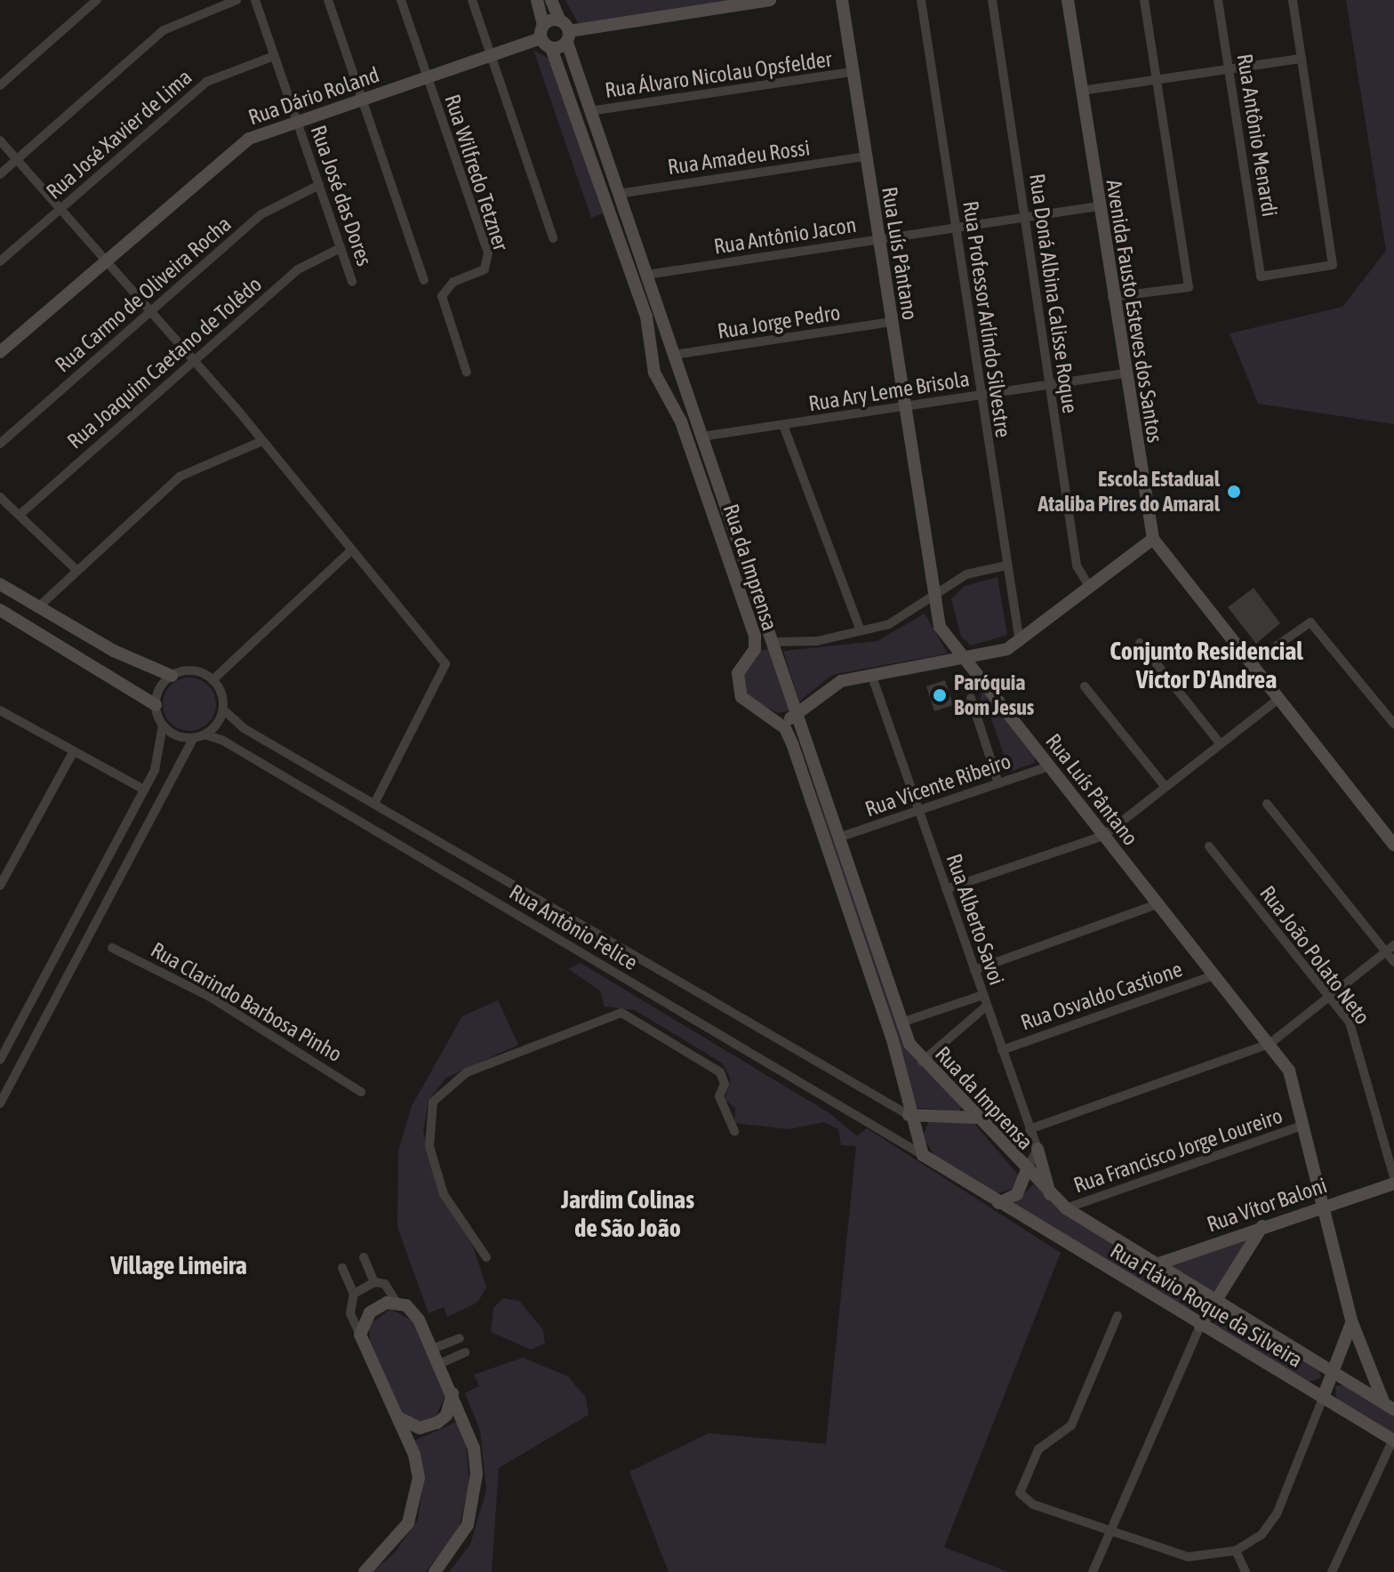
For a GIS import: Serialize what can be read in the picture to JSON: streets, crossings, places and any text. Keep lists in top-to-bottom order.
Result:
{
  "streets": {
    "street": [
      "Rua Álvaro Nicolau Opsfelder",
      "Rua Dário Roland",
      "Rua José Xavier de Lima",
      "Rua Antônio Menardi",
      "Rua Amadeu Rossi",
      "Rua Wilfredo Tetzner",
      "Rua José das Dores",
      "Rua Antônio Jacon",
      "Rua Luís Pântano",
      "Rua Doná Albina Calisse Roque",
      "Rua Carmo de Oliveira Rocha",
      "Avenida Fausto Esteves dos Santos",
      "Rua Professor Arlíndo Silvestre",
      "Rua Jorge Pedro",
      "Rua Joaquim Caetano de Tolêdo",
      "Rua Ary Leme Brisola",
      "Rua da Imprensa",
      "Rua Vicente Ribeiro",
      "Rua Alberto Savoi",
      "Rua Antônio Felice",
      "Rua João Polato Neto",
      "Rua Osvaldo Castione",
      "Rua Clarindo Barbosa Pinho",
      "Rua Francisco Jorge Loureiro",
      "Rua Vítor Baloni",
      "Rua Flávio Roque da Silveira"
    ]
  },
  "crossings": [
    ["Rua Álvaro Nicolau Opsfelder", "Rua Luís Pântano"],
    ["Rua Álvaro Nicolau Opsfelder", "Rua da Imprensa"],
    ["Rua Dário Roland", "Rua Wilfredo Tetzner"],
    ["Rua Dário Roland", "Rua José das Dores"],
    ["Rua Dário Roland", "Rua da Imprensa"],
    ["Rua José Xavier de Lima", "Rua José das Dores"],
    ["Rua Amadeu Rossi", "Rua Luís Pântano"],
    ["Rua Amadeu Rossi", "Rua da Imprensa"],
    ["Rua José das Dores", "Rua Carmo de Oliveira Rocha"],
    ["Rua José das Dores", "Rua Joaquim Caetano de Tolêdo"],
    ["Rua Antônio Jacon", "Rua Luís Pântano"],
    ["Rua Antônio Jacon", "Rua Doná Albina Calisse Roque"],
    ["Rua Antônio Jacon", "Avenida Fausto Esteves dos Santos"],
    ["Rua Antônio Jacon", "Rua Professor Arlíndo Silvestre"],
    ["Rua Antônio Jacon", "Rua da Imprensa"],
    ["Rua Luís Pântano", "Rua Jorge Pedro"],
    ["Rua Luís Pântano", "Rua Ary Leme Brisola"],
    ["Rua Luís Pântano", "Rua Vicente Ribeiro"],
    ["Rua Luís Pântano", "Rua Osvaldo Castione"],
    ["Rua Luís Pântano", "Rua Francisco Jorge Loureiro"],
    ["Rua Luís Pântano", "Rua Vítor Baloni"],
    ["Rua Luís Pântano", "Rua Flávio Roque da Silveira"],
    ["Rua Doná Albina Calisse Roque", "Rua Ary Leme Brisola"],
    ["Avenida Fausto Esteves dos Santos", "Rua Ary Leme Brisola"],
    ["Rua Professor Arlíndo Silvestre", "Rua Ary Leme Brisola"],
    ["Rua Jorge Pedro", "Rua da Imprensa"],
    ["Rua Ary Leme Brisola", "Rua da Imprensa"],
    ["Rua da Imprensa", "Rua Vicente Ribeiro"],
    ["Rua da Imprensa", "Rua Antônio Felice"],
    ["Rua da Imprensa", "Rua Flávio Roque da Silveira"],
    ["Rua Vicente Ribeiro", "Rua Alberto Savoi"],
    ["Rua Alberto Savoi", "Rua Osvaldo Castione"],
    ["Rua Francisco Jorge Loureiro", "Rua Flávio Roque da Silveira"],
    ["Rua Vítor Baloni", "Rua Flávio Roque da Silveira"]
  ],
  "districts": ["Conjunto Residencial Victor D'Andrea", "Jardim Colinas de São João", "Village Limeira"],
  "places": ["Escola Estadual Ataliba Pires do Amaral", "Paróquia Bom Jesus"]
}
